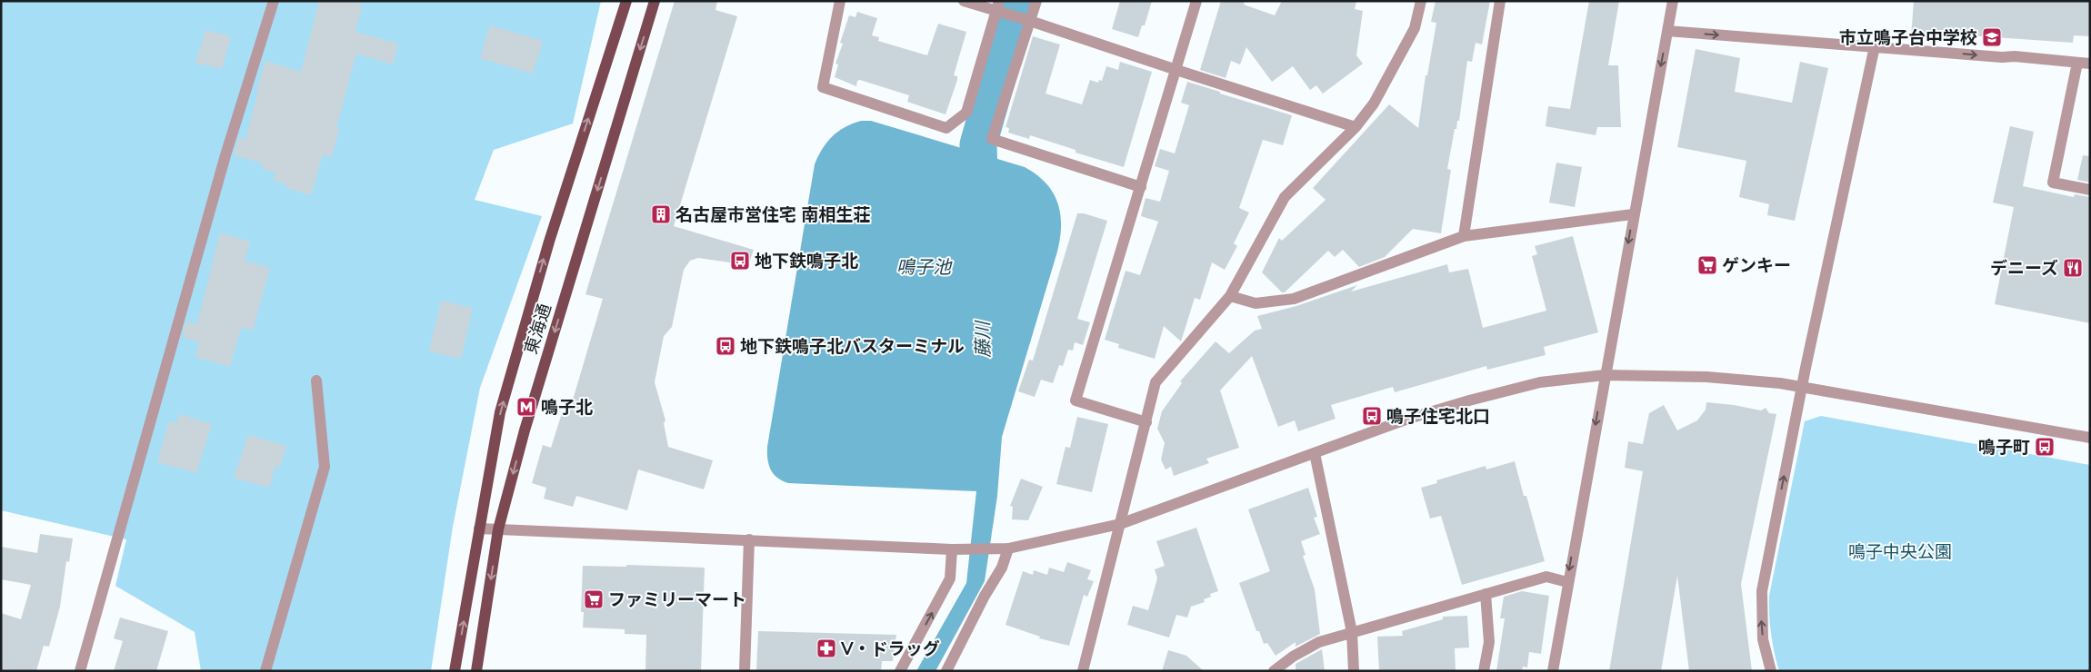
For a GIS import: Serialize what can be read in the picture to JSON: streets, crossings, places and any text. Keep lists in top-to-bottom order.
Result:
{
  "streets": {
    "main road": ["東海通"]
  },
  "water": ["鳴子池", "藤川"],
  "parks": ["鳴子中央公園"],
  "places": {
    "school or university": ["市立鳴子台中学校"],
    "building": ["名古屋市営住宅 南相生荘"],
    "bus stop": [
      "地下鉄鳴子北",
      "地下鉄鳴子北バスターミナル",
      "鳴子住宅北口",
      "鳴子町"
    ],
    "supermarket": ["ゲンキー", "ファミリーマート"],
    "restaurant": ["デニーズ"],
    "metro station": ["鳴子北"],
    "pharmacy": ["V・ドラッグ"]
  }
}
